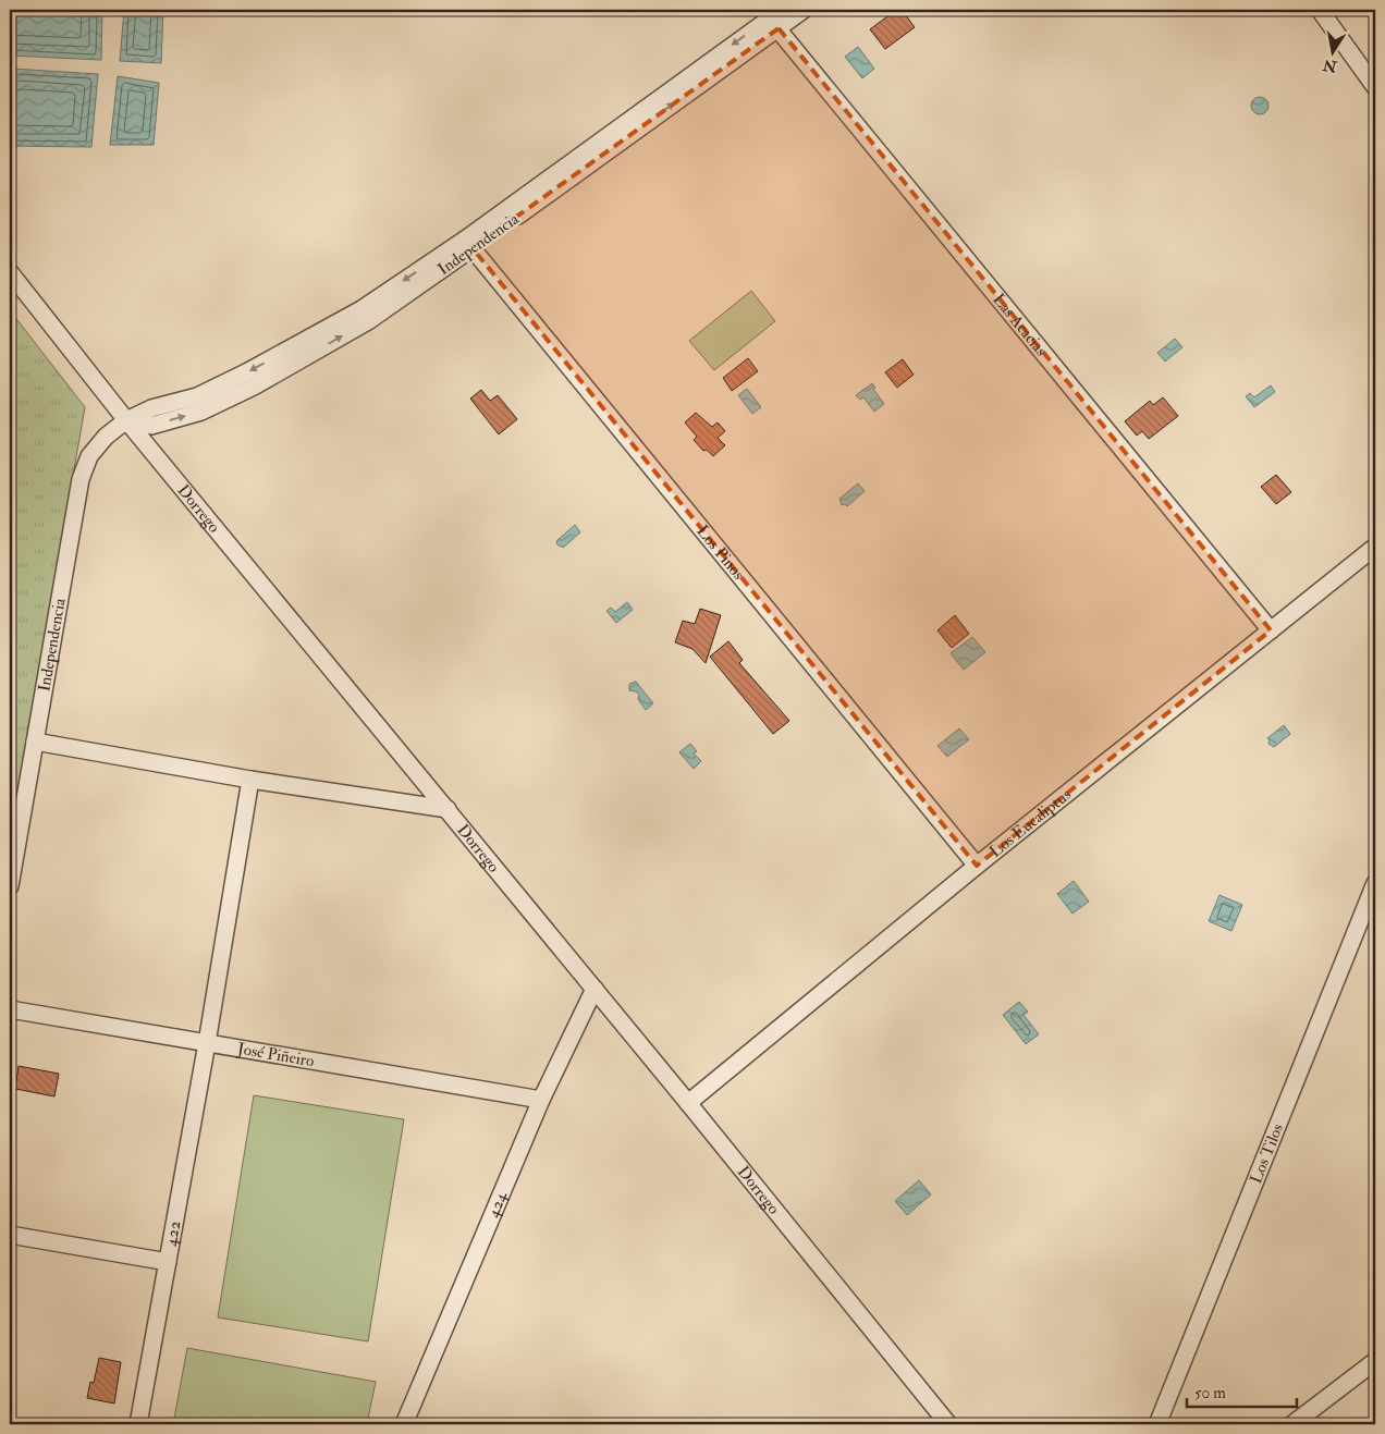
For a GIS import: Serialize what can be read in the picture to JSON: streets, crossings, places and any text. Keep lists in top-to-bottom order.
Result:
{
  "streets": {
    "street": [
      "Independencia",
      "Las Acacias",
      "Dorrego",
      "Los Pinos",
      "Los Eucaliptus",
      "José Piñeiro",
      "Los Tilos",
      "424",
      "422"
    ]
  },
  "crossings": [
    ["Independencia", "Las Acacias"],
    ["Independencia", "Dorrego"],
    ["Independencia", "Los Pinos"],
    ["Las Acacias", "Los Eucaliptus"],
    ["Dorrego", "Los Eucaliptus"],
    ["Dorrego", "424"],
    ["Los Pinos", "Los Eucaliptus"],
    ["José Piñeiro", "424"],
    ["José Piñeiro", "422"]
  ],
  "scale_bar": "50 m",
  "north": "bottom"
}
